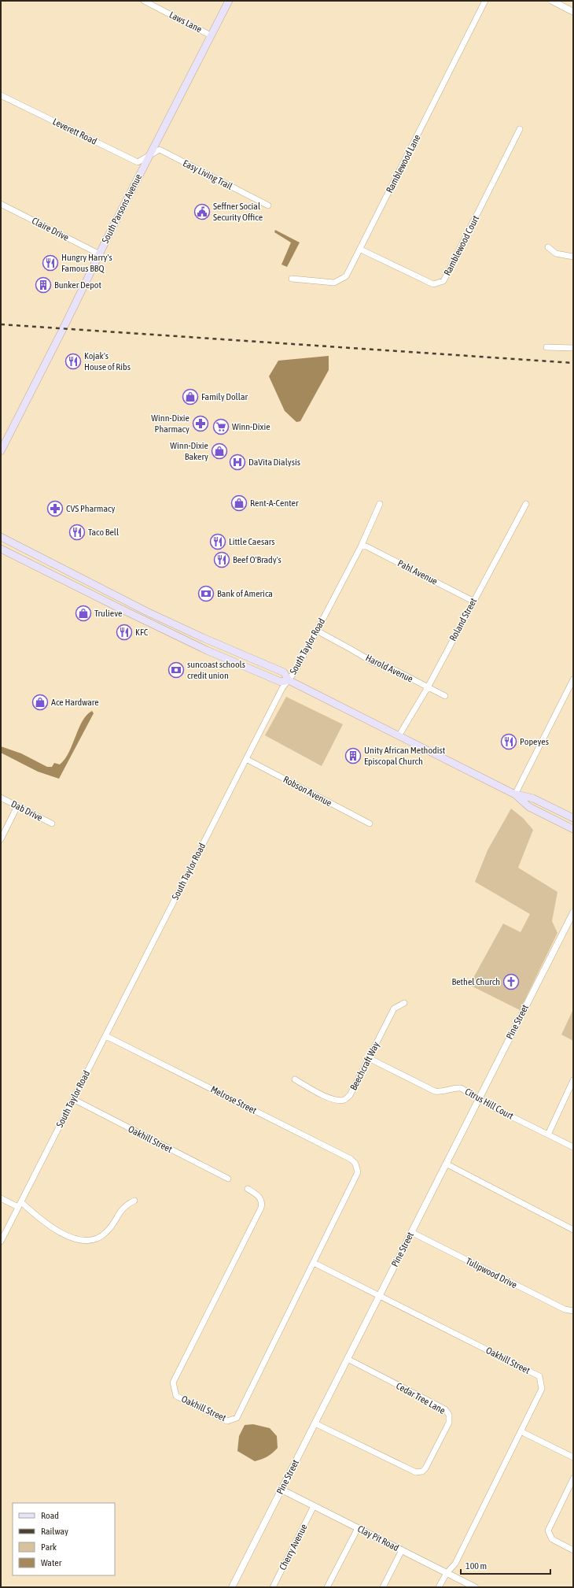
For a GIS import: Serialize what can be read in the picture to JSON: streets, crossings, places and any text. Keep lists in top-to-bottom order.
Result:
{
  "streets": {
    "main road": ["South Parsons Avenue"],
    "street": [
      "Laws Lane",
      "Leverett Road",
      "Ramblewood Lane",
      "Easy Living Trail",
      "Claire Drive",
      "Ramblewood Court",
      "Pahl Avenue",
      "Roland Street",
      "South Taylor Road",
      "Harold Avenue",
      "Robson Avenue",
      "Dab Drive",
      "Pine Street",
      "Beechcraft Way",
      "Melrose Street",
      "Citrus Hill Court",
      "Oakhill Street",
      "Tulipwood Drive",
      "Cedar Tree Lane",
      "Clay Pit Road",
      "Cherry Avenue"
    ]
  },
  "crossings": [
    ["Laws Lane", "South Parsons Avenue"],
    ["Leverett Road", "Easy Living Trail"],
    ["Leverett Road", "South Parsons Avenue"],
    ["Ramblewood Lane", "Ramblewood Court"],
    ["Easy Living Trail", "South Parsons Avenue"],
    ["South Parsons Avenue", "Claire Drive"],
    ["Pahl Avenue", "Roland Street"],
    ["Pahl Avenue", "South Taylor Road"],
    ["Roland Street", "Harold Avenue"],
    ["South Taylor Road", "Harold Avenue"],
    ["South Taylor Road", "Robson Avenue"],
    ["South Taylor Road", "Melrose Street"],
    ["South Taylor Road", "Oakhill Street"],
    ["Pine Street", "Citrus Hill Court"],
    ["Pine Street", "Oakhill Street"],
    ["Pine Street", "Tulipwood Drive"],
    ["Pine Street", "Cedar Tree Lane"],
    ["Pine Street", "Clay Pit Road"],
    ["Beechcraft Way", "Citrus Hill Court"],
    ["Melrose Street", "Oakhill Street"],
    ["Oakhill Street", "Clay Pit Road"],
    ["Clay Pit Road", "Cherry Avenue"]
  ],
  "places": {
    "public building": ["Seffner Social Security Office"],
    "restaurant": [
      "Hungry Harry's Famous BBQ",
      "Kojak's House of Ribs",
      "Taco Bell",
      "Little Caesars",
      "Beef O'Brady's",
      "KFC",
      "Popeyes"
    ],
    "building": ["Bunker Depot", "Unity African Methodist Episcopal Church"],
    "shop": [
      "Family Dollar",
      "Winn-Dixie Bakery",
      "Rent-A-Center",
      "Trulieve",
      "Ace Hardware"
    ],
    "pharmacy": ["Winn-Dixie Pharmacy", "CVS Pharmacy"],
    "supermarket": ["Winn-Dixie"],
    "hospital": ["DaVita Dialysis"],
    "bank": ["Bank of America", "suncoast schools credit union"],
    "church": ["Bethel Church"]
  },
  "legend": [
    "Road",
    "Railway",
    "Park",
    "Water"
  ],
  "scale_bar": "100 m"
}
